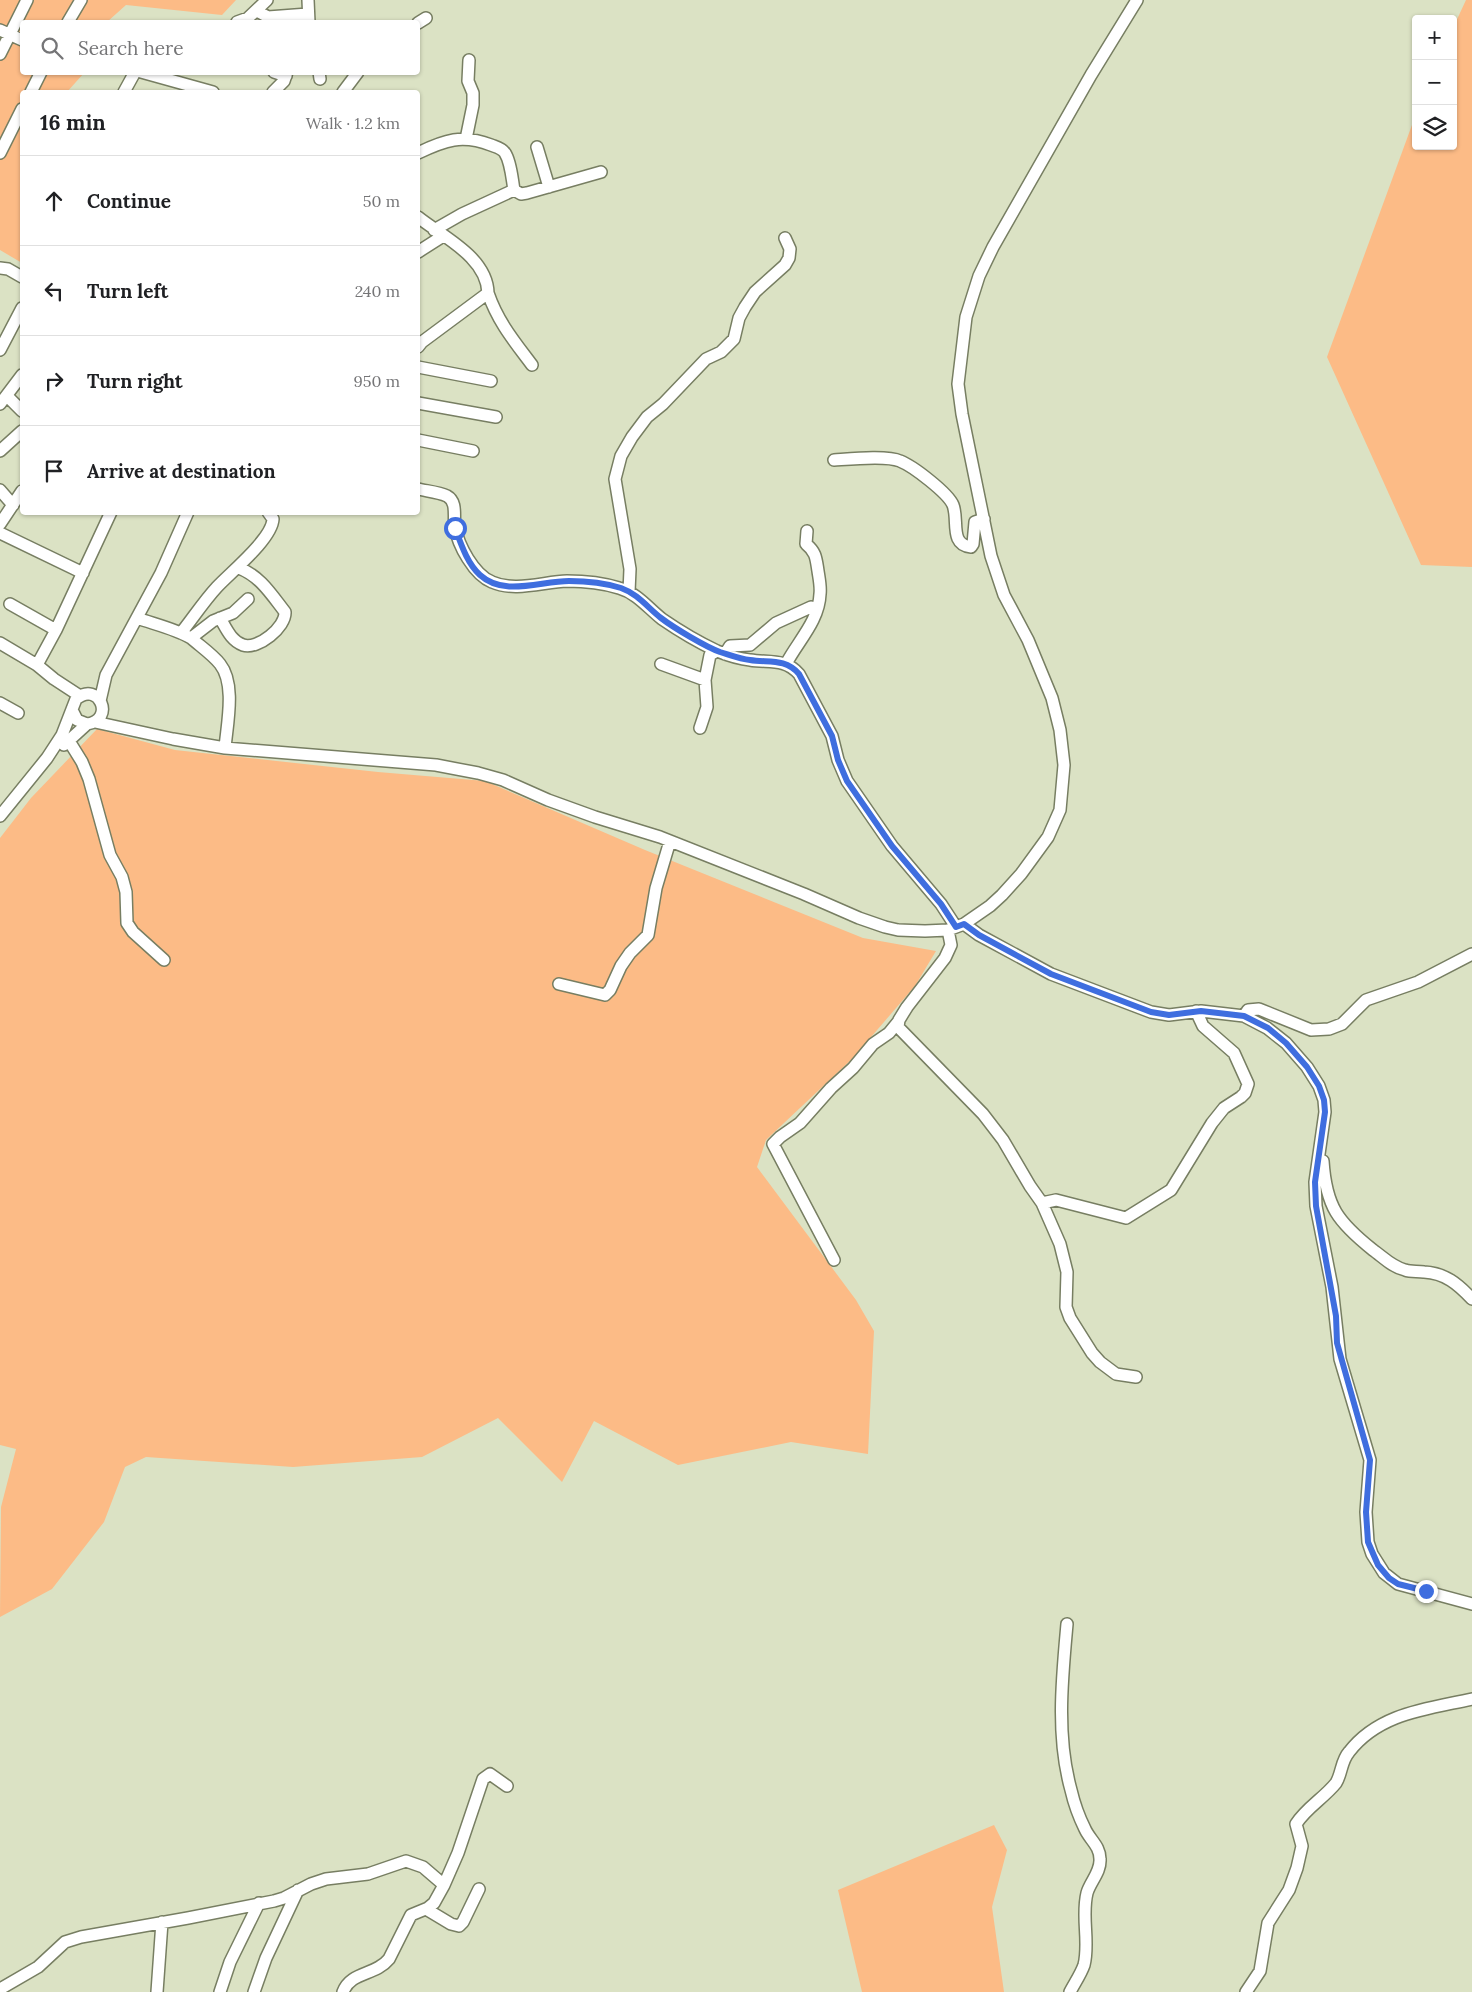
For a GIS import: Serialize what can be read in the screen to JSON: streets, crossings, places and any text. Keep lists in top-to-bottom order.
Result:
{
  "page": {
    "map_buttons": ["+", "−"],
    "search": "Search here",
    "heading": ["16 min", "Walk · 1.2 km"],
    "list": [
      ["Continue", "50 m"],
      ["Turn left", "240 m"],
      ["Turn right", "950 m"],
      "Arrive at destination"
    ]
  }
}
